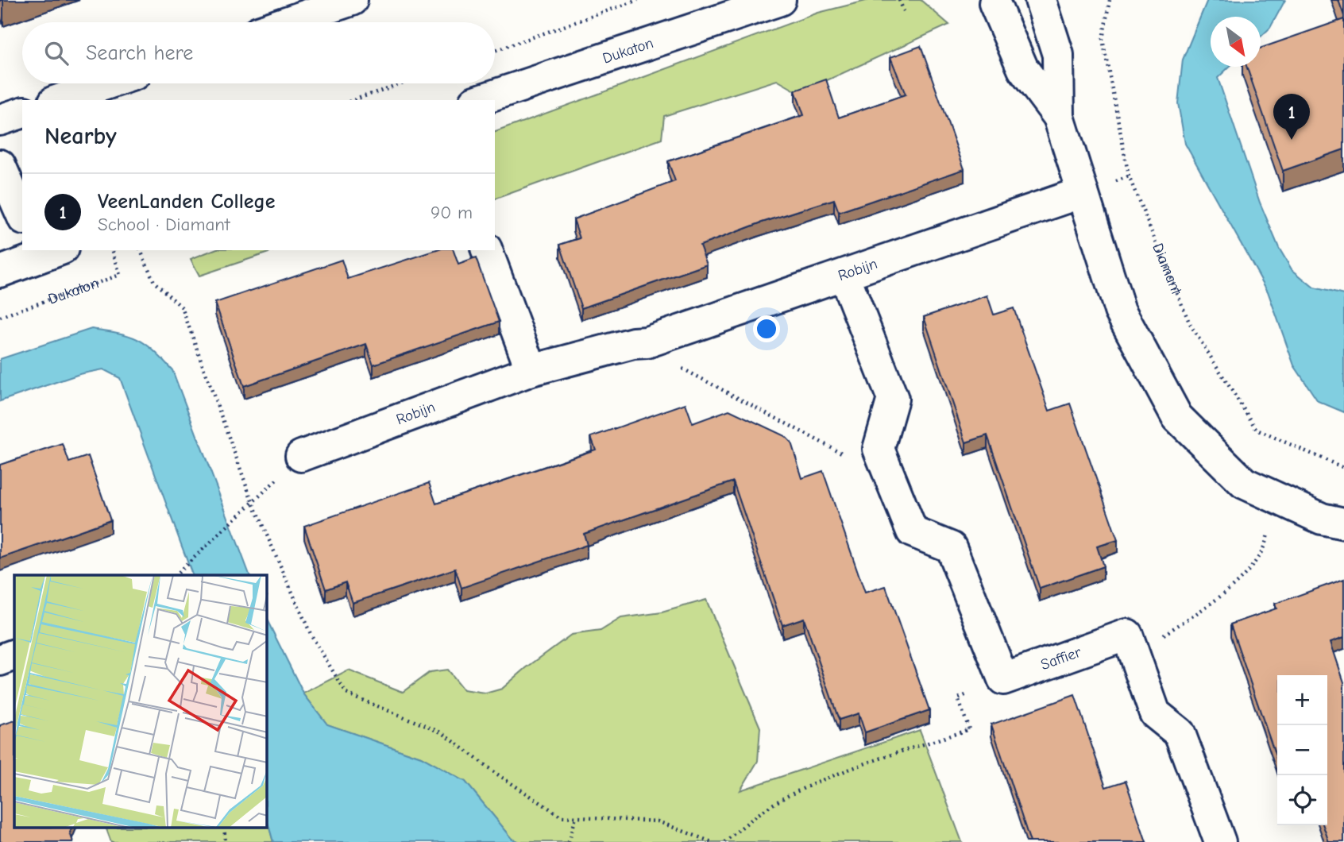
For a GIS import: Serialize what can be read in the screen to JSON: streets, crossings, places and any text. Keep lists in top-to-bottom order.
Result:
{
  "streets": {
    "street": ["Dukaton", "Robijn", "Saffier"],
    "path": ["Diamant"]
  },
  "north": "bottom right",
  "page": {
    "search": "Search here",
    "pins": "1",
    "heading": "Nearby",
    "list": [
      {
        "mark": "1",
        "name": "VeenLanden College",
        "note": "School · Diamant",
        "value": "90 m"
      }
    ],
    "map_buttons": ["+", "−"]
  }
}
